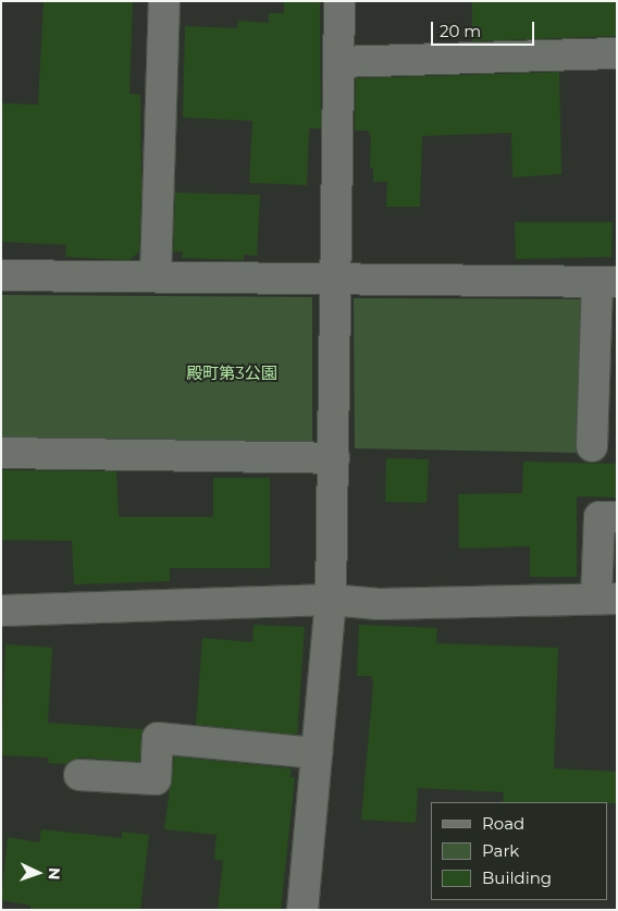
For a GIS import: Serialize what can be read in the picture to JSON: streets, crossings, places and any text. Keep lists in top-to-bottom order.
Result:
{
  "parks": ["殿町第3公園"],
  "legend": ["Road", "Park", "Building"],
  "scale_bar": "20 m",
  "north": "right"
}
